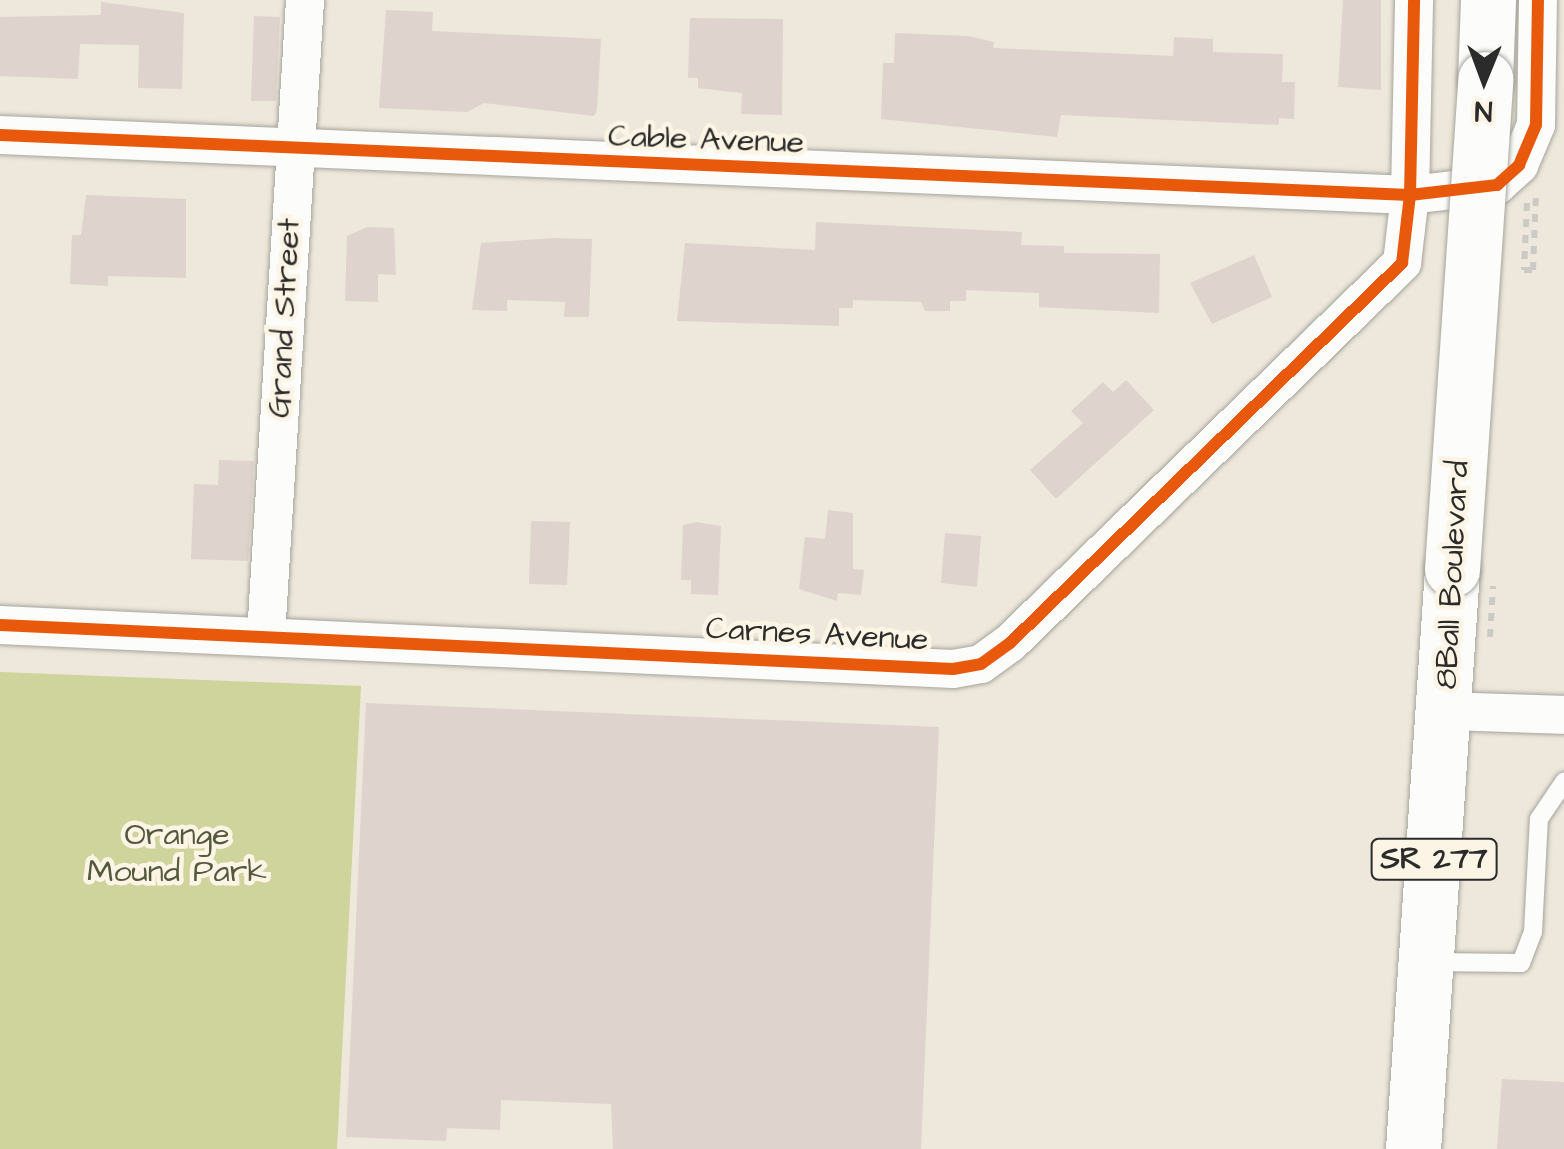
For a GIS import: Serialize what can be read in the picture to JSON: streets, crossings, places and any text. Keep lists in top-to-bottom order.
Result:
{
  "streets": {
    "main road": ["8Ball Boulevard", "SR 277"],
    "street": ["Cable Avenue", "Grand Street", "Carnes Avenue"]
  },
  "crossings": [
    ["Cable Avenue", "Grand Street"],
    ["Cable Avenue", "Carnes Avenue"],
    ["Grand Street", "Carnes Avenue"]
  ],
  "parks": ["Orange Mound Park"],
  "north": "bottom"
}
